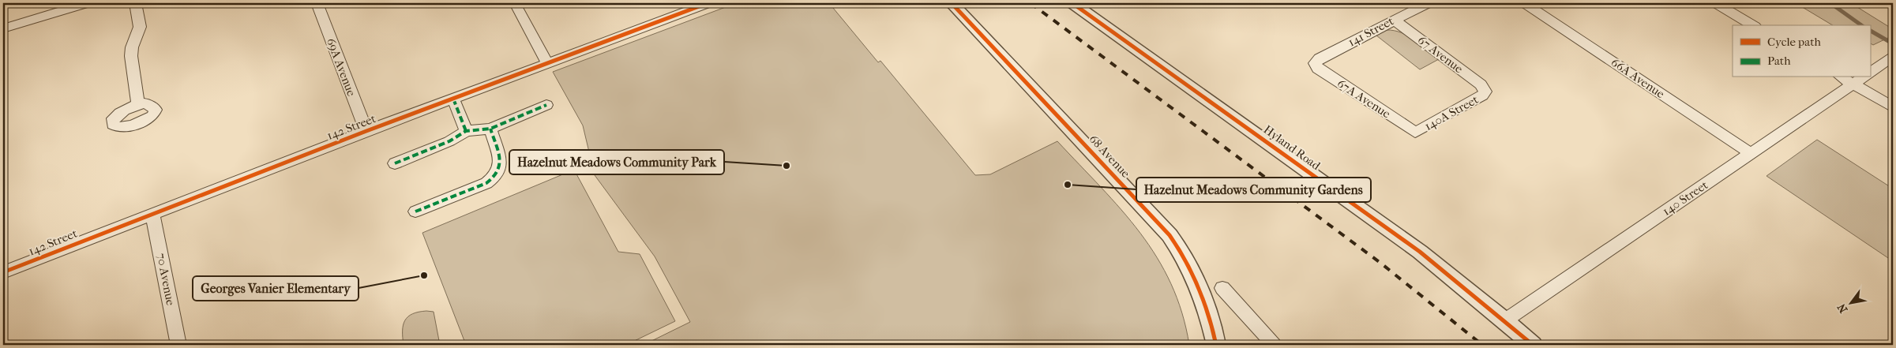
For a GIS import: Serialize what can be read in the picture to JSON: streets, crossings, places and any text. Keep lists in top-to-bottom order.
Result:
{
  "streets": {
    "street": [
      "141 Street",
      "67 Avenue",
      "69A Avenue",
      "66A Avenue",
      "67A Avenue",
      "140A Street",
      "142 Street",
      "Hyland Road",
      "68 Avenue",
      "140 Street",
      "70 Avenue"
    ]
  },
  "crossings": [
    ["141 Street", "67 Avenue"],
    ["141 Street", "67A Avenue"],
    ["67 Avenue", "140A Street"],
    ["69A Avenue", "142 Street"],
    ["66A Avenue", "140 Street"],
    ["67A Avenue", "140A Street"],
    ["142 Street", "70 Avenue"],
    ["Hyland Road", "140 Street"]
  ],
  "places": ["Hazelnut Meadows Community Park", "Hazelnut Meadows Community Gardens", "Georges Vanier Elementary"],
  "legend": ["Cycle path", "Path"],
  "north": "bottom left"
}
